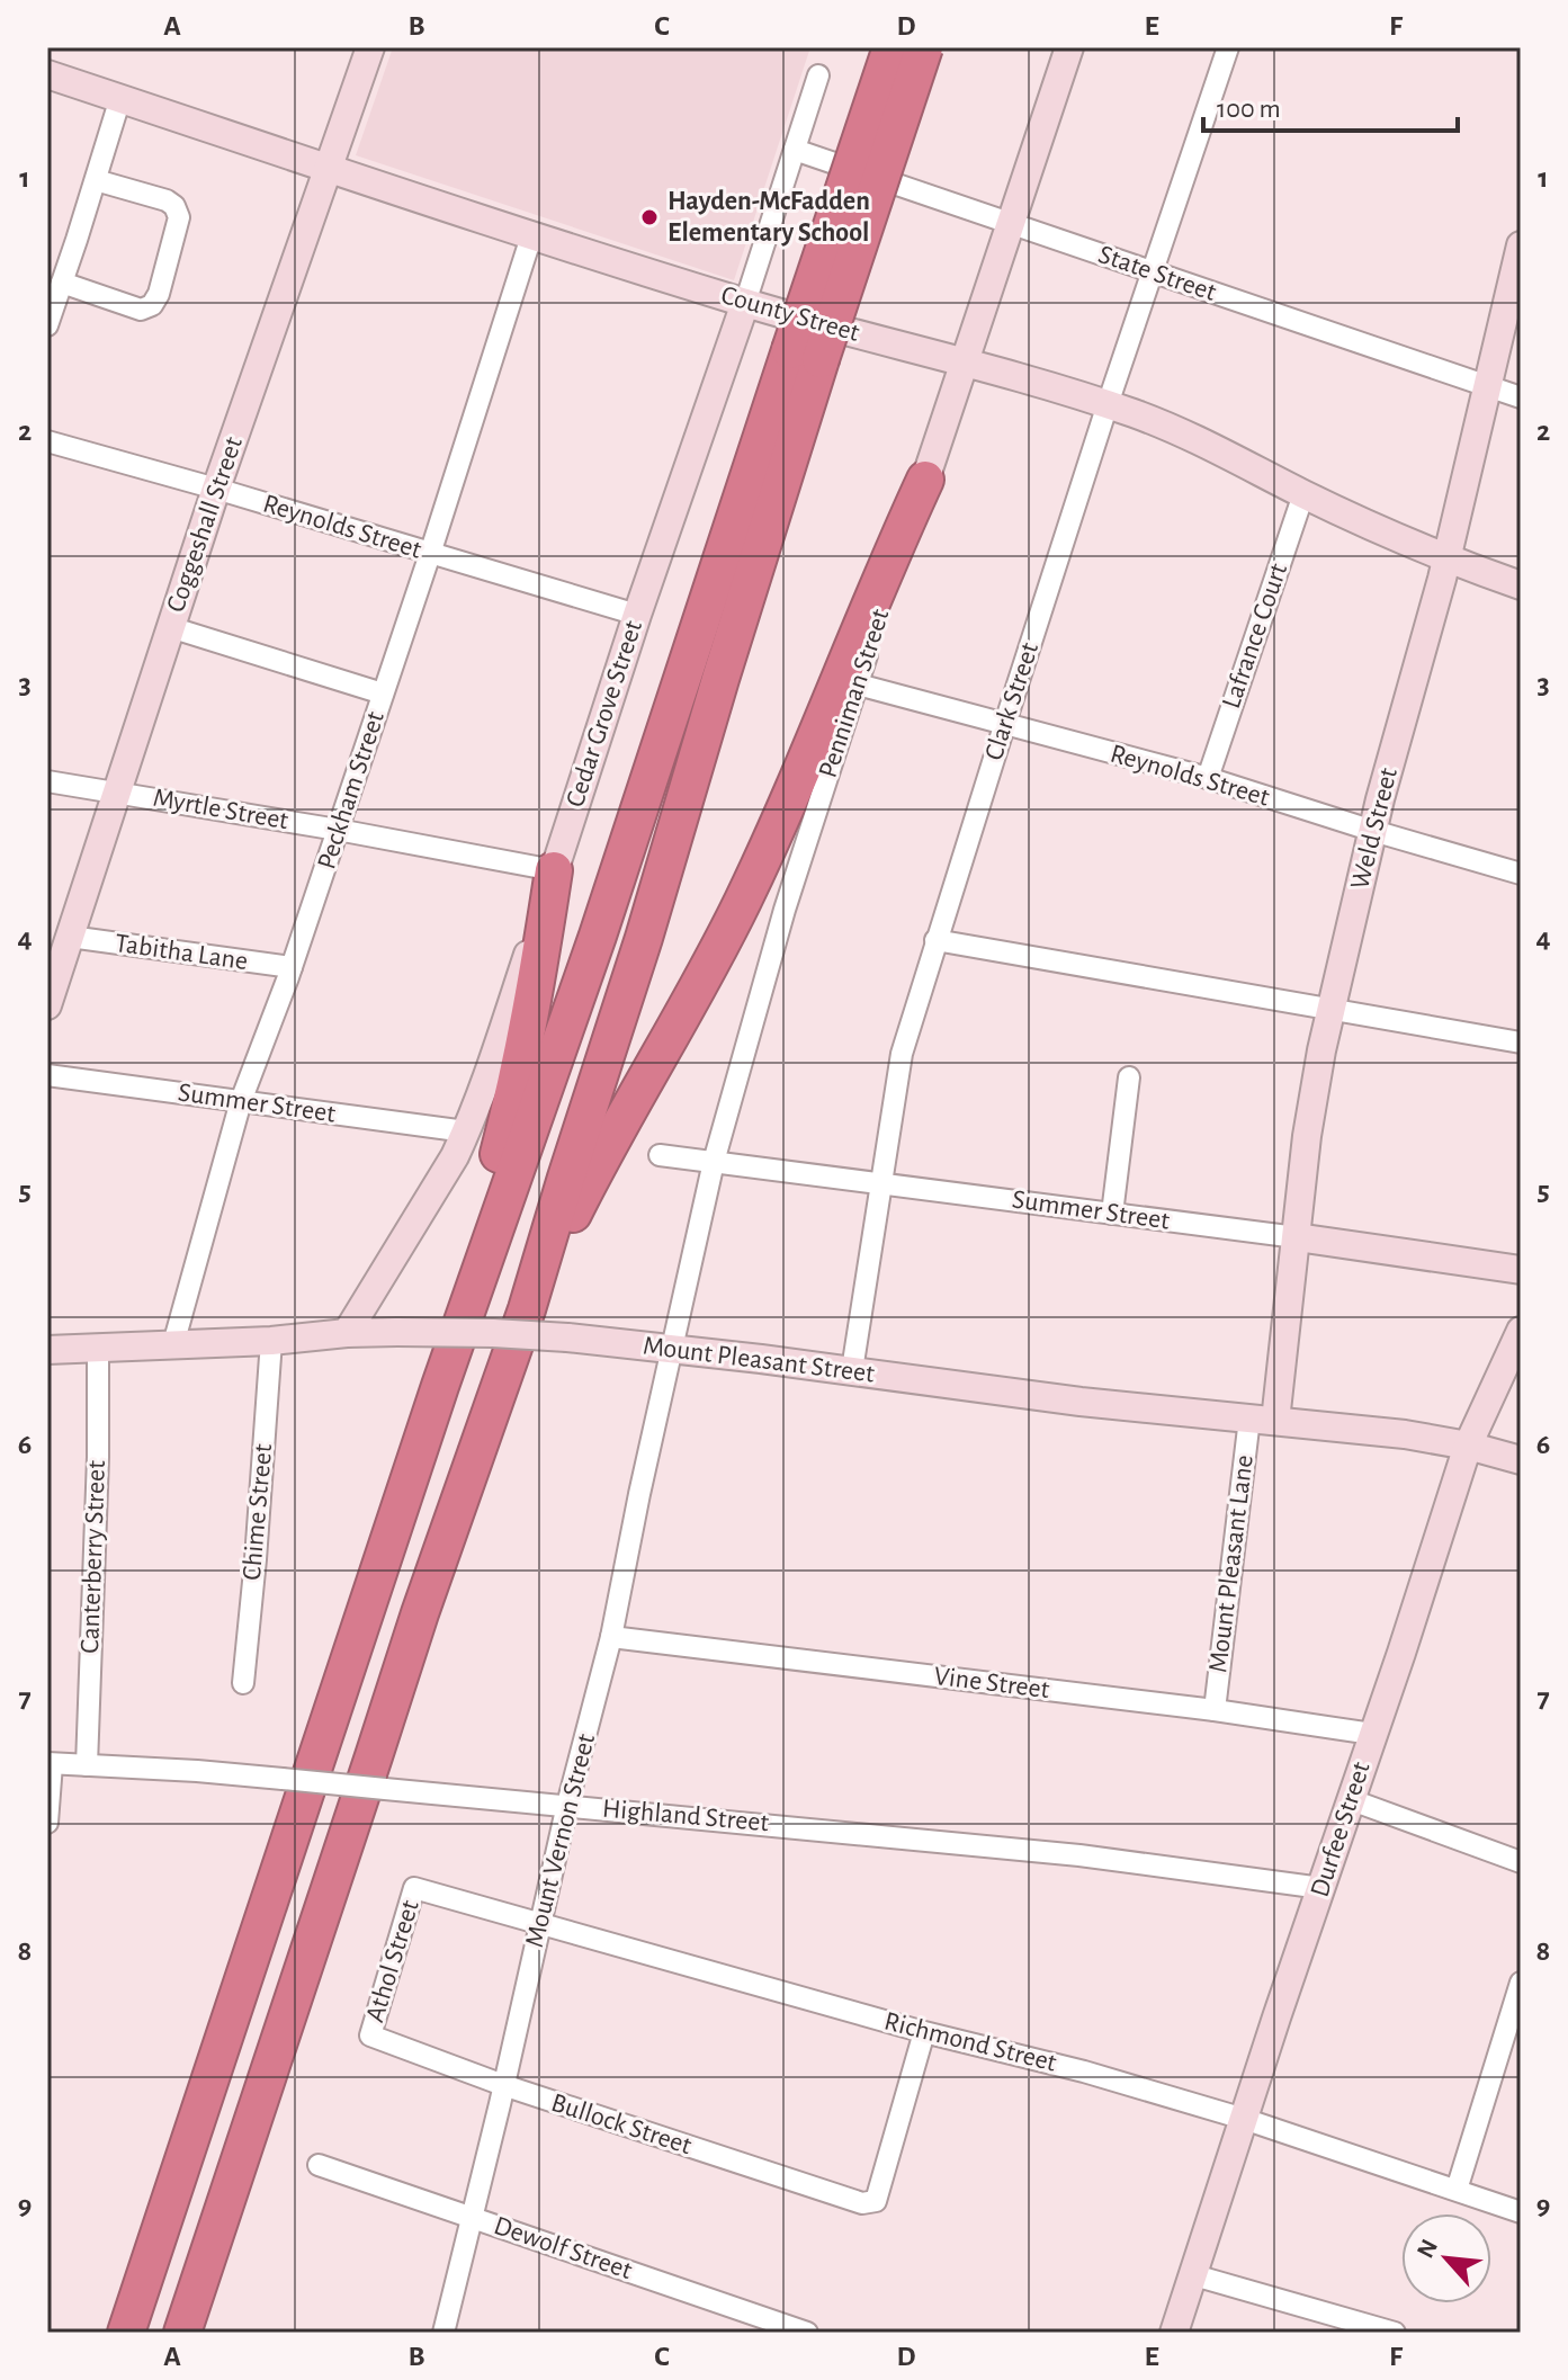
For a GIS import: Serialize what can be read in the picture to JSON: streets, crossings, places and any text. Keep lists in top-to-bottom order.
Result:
{
  "streets": {
    "main road": [
      "County Street",
      "Coggeshall Street",
      "Penniman Street",
      "Cedar Grove Street",
      "Weld Street",
      "Summer Street",
      "Mount Pleasant Street",
      "Durfee Street"
    ],
    "street": [
      "State Street",
      "Reynolds Street",
      "Lafrance Court",
      "Clark Street",
      "Peckham Street",
      "Myrtle Street",
      "Tabitha Lane",
      "Chime Street",
      "Canterberry Street",
      "Mount Pleasant Lane",
      "Vine Street",
      "Highland Street",
      "Mount Vernon Street",
      "Athol Street",
      "Richmond Street",
      "Bullock Street",
      "Dewolf Street"
    ]
  },
  "crossings": [
    ["State Street", "Penniman Street"],
    ["State Street", "Clark Street"],
    ["State Street", "Cedar Grove Street"],
    ["State Street", "Weld Street"],
    ["County Street", "Coggeshall Street"],
    ["County Street", "Lafrance Court"],
    ["County Street", "Penniman Street"],
    ["County Street", "Clark Street"],
    ["County Street", "Cedar Grove Street"],
    ["County Street", "Peckham Street"],
    ["County Street", "Weld Street"],
    ["Coggeshall Street", "Reynolds Street"],
    ["Coggeshall Street", "Myrtle Street"],
    ["Coggeshall Street", "Tabitha Lane"],
    ["Reynolds Street", "Lafrance Court"],
    ["Reynolds Street", "Penniman Street"],
    ["Reynolds Street", "Clark Street"],
    ["Reynolds Street", "Cedar Grove Street"],
    ["Reynolds Street", "Peckham Street"],
    ["Reynolds Street", "Weld Street"],
    ["Penniman Street", "Summer Street"],
    ["Penniman Street", "Mount Pleasant Street"],
    ["Penniman Street", "Mount Vernon Street"],
    ["Clark Street", "Summer Street"],
    ["Clark Street", "Mount Pleasant Street"],
    ["Cedar Grove Street", "Myrtle Street"],
    ["Cedar Grove Street", "Summer Street"],
    ["Cedar Grove Street", "Mount Pleasant Street"],
    ["Peckham Street", "Myrtle Street"],
    ["Peckham Street", "Tabitha Lane"],
    ["Peckham Street", "Summer Street"],
    ["Peckham Street", "Mount Pleasant Street"],
    ["Weld Street", "Summer Street"],
    ["Weld Street", "Mount Pleasant Street"],
    ["Weld Street", "Mount Pleasant Lane"],
    ["Mount Pleasant Street", "Chime Street"],
    ["Mount Pleasant Street", "Canterberry Street"],
    ["Mount Pleasant Street", "Mount Pleasant Lane"],
    ["Mount Pleasant Street", "Durfee Street"],
    ["Mount Pleasant Street", "Mount Vernon Street"],
    ["Canterberry Street", "Highland Street"],
    ["Mount Pleasant Lane", "Vine Street"],
    ["Vine Street", "Durfee Street"],
    ["Vine Street", "Mount Vernon Street"],
    ["Highland Street", "Durfee Street"],
    ["Highland Street", "Mount Vernon Street"],
    ["Durfee Street", "Richmond Street"],
    ["Mount Vernon Street", "Richmond Street"],
    ["Mount Vernon Street", "Bullock Street"],
    ["Mount Vernon Street", "Dewolf Street"],
    ["Athol Street", "Richmond Street"],
    ["Athol Street", "Bullock Street"],
    ["Richmond Street", "Bullock Street"]
  ],
  "places": ["Hayden-McFadden Elementary School"],
  "scale_bar": "100 m",
  "north": "top left",
  "grid": {
    "columns": [
      "A",
      "B",
      "C",
      "D",
      "E",
      "F"
    ],
    "rows": [
      "1",
      "2",
      "3",
      "4",
      "5",
      "6",
      "7",
      "8",
      "9"
    ]
  }
}
